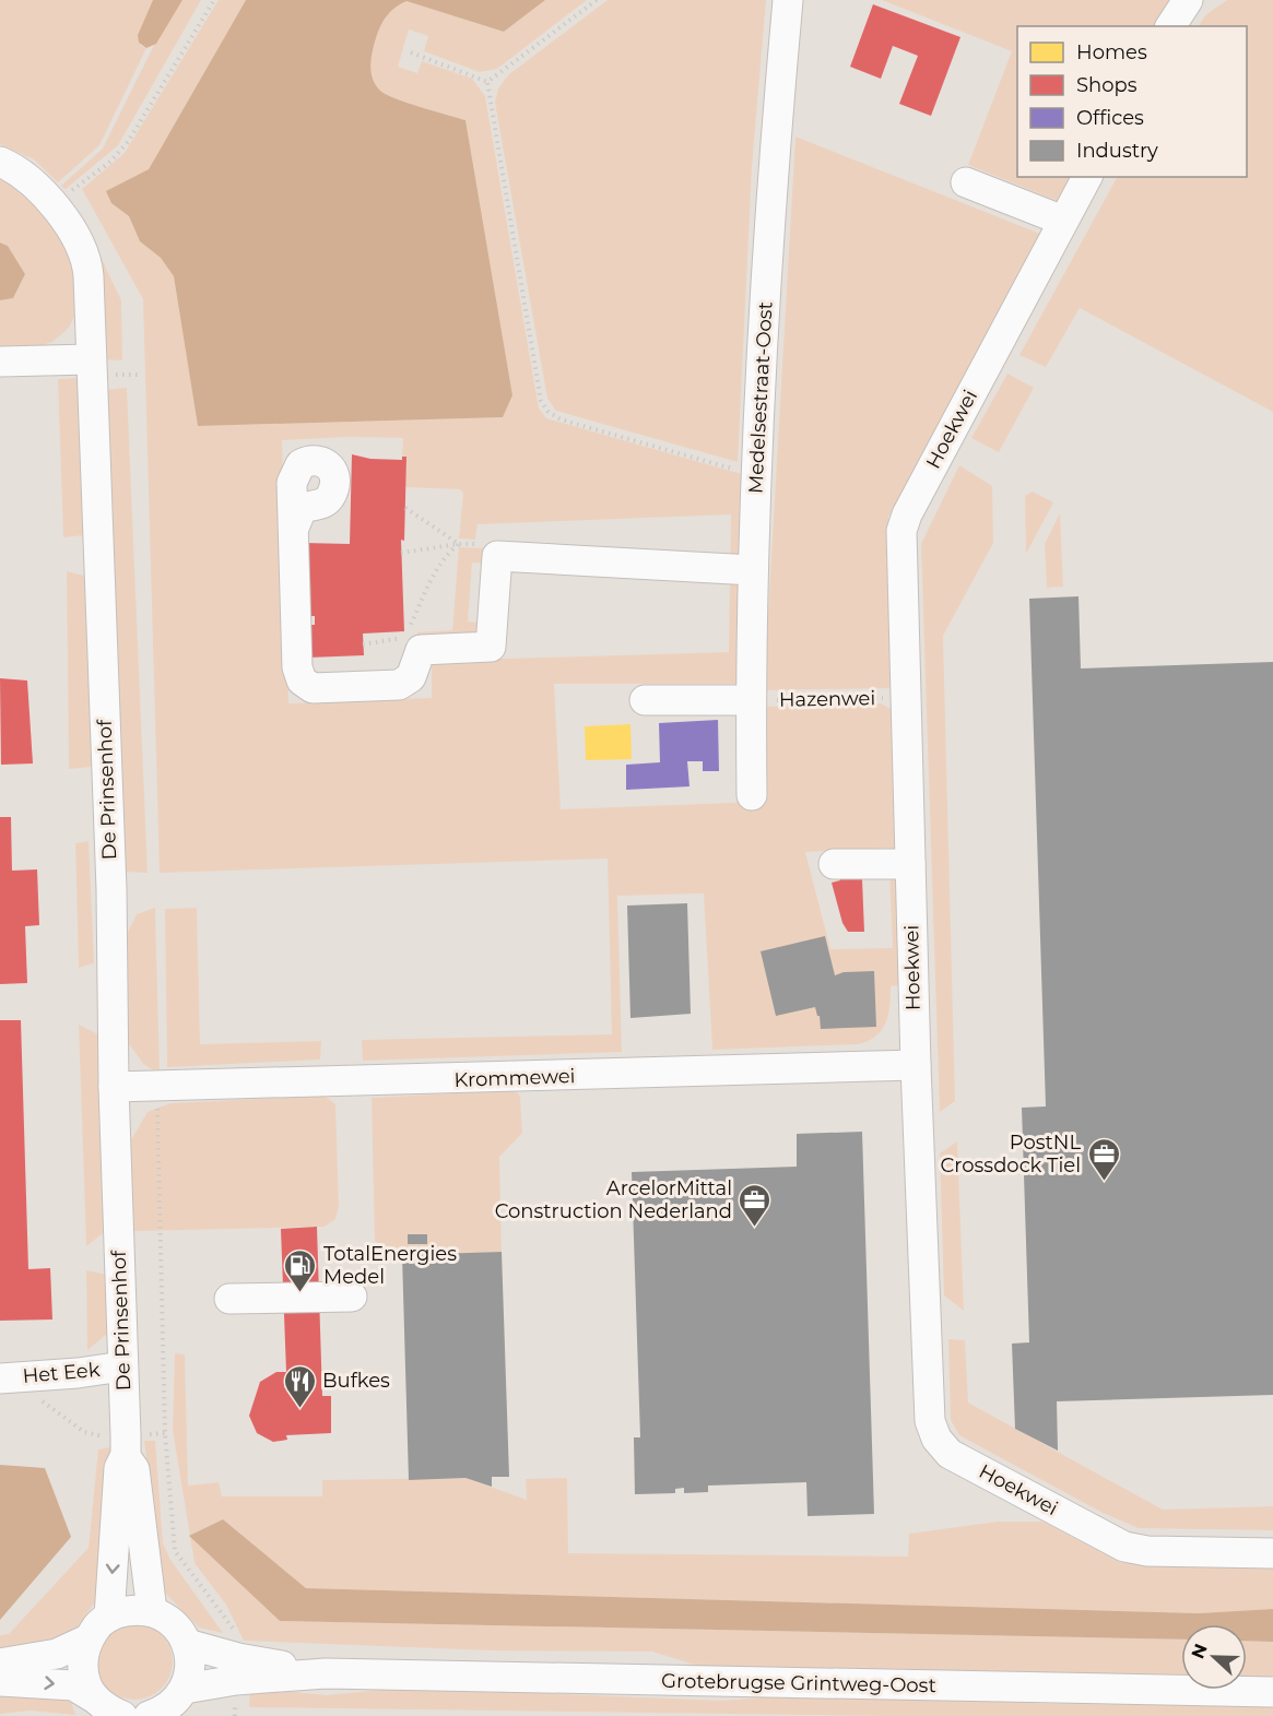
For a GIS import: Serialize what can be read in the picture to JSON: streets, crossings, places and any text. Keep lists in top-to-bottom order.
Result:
{
  "streets": {
    "street": [
      "Medelsestraat-Oost",
      "Hoekwei",
      "De Prinsenhof",
      "Krommewei",
      "Het Eek",
      "Grotebrugse Grintweg-Oost"
    ],
    "path": ["Hazenwei"]
  },
  "crossings": [
    ["Medelsestraat-Oost", "Hazenwei"],
    ["Hoekwei", "Hazenwei"],
    ["Hoekwei", "Krommewei"],
    ["De Prinsenhof", "Krommewei"],
    ["De Prinsenhof", "Het Eek"],
    ["De Prinsenhof", "Grotebrugse Grintweg-Oost"]
  ],
  "places": {
    "office": ["PostNL Crossdock Tiel", "ArcelorMittal Construction Nederland"],
    "fuel station": ["TotalEnergies Medel"],
    "restaurant": ["Bufkes"]
  },
  "legend": [
    "Homes",
    "Shops",
    "Offices",
    "Industry"
  ],
  "north": "left"
}
